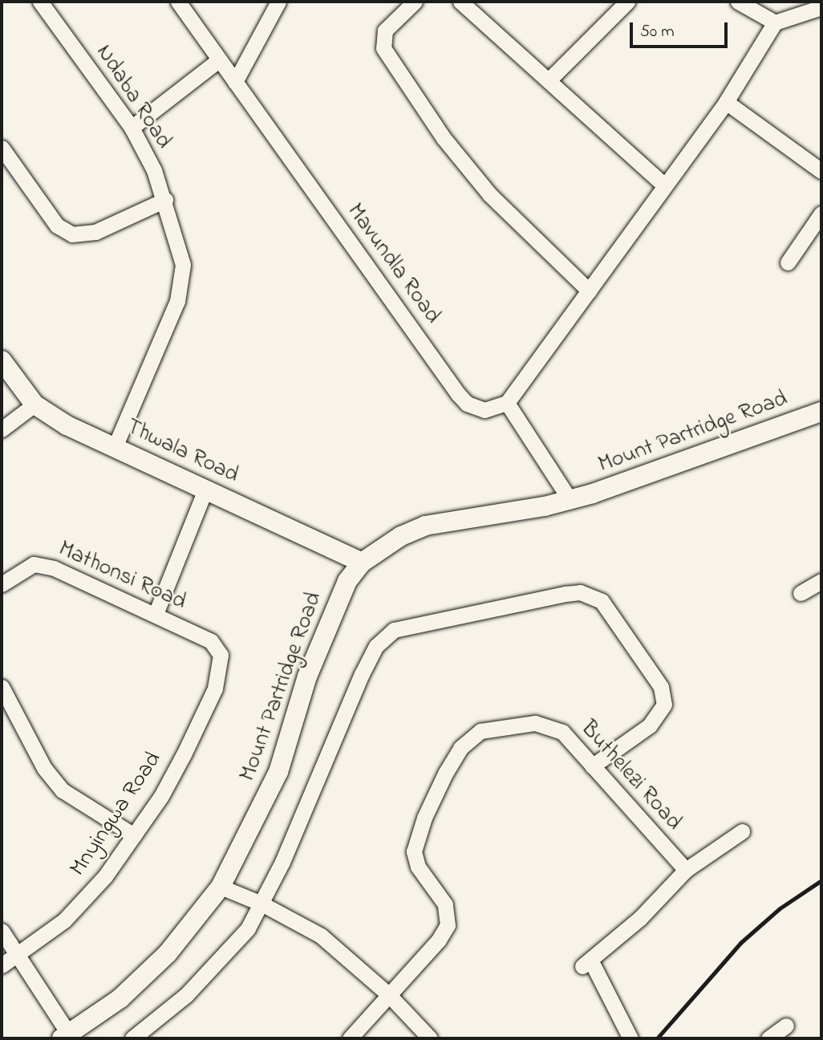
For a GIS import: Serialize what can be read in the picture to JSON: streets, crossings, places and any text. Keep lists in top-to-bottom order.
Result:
{
  "streets": {
    "street": [
      "Ndaba Road",
      "Mavundla Road",
      "Mount Partridge Road",
      "Thwala Road",
      "Mathonsi Road",
      "Buthelezi Road",
      "Mnyingwa Road"
    ]
  },
  "crossings": [
    ["Ndaba Road", "Thwala Road"],
    ["Mount Partridge Road", "Thwala Road"],
    ["Mathonsi Road", "Mnyingwa Road"]
  ],
  "scale_bar": "50 m"
}
